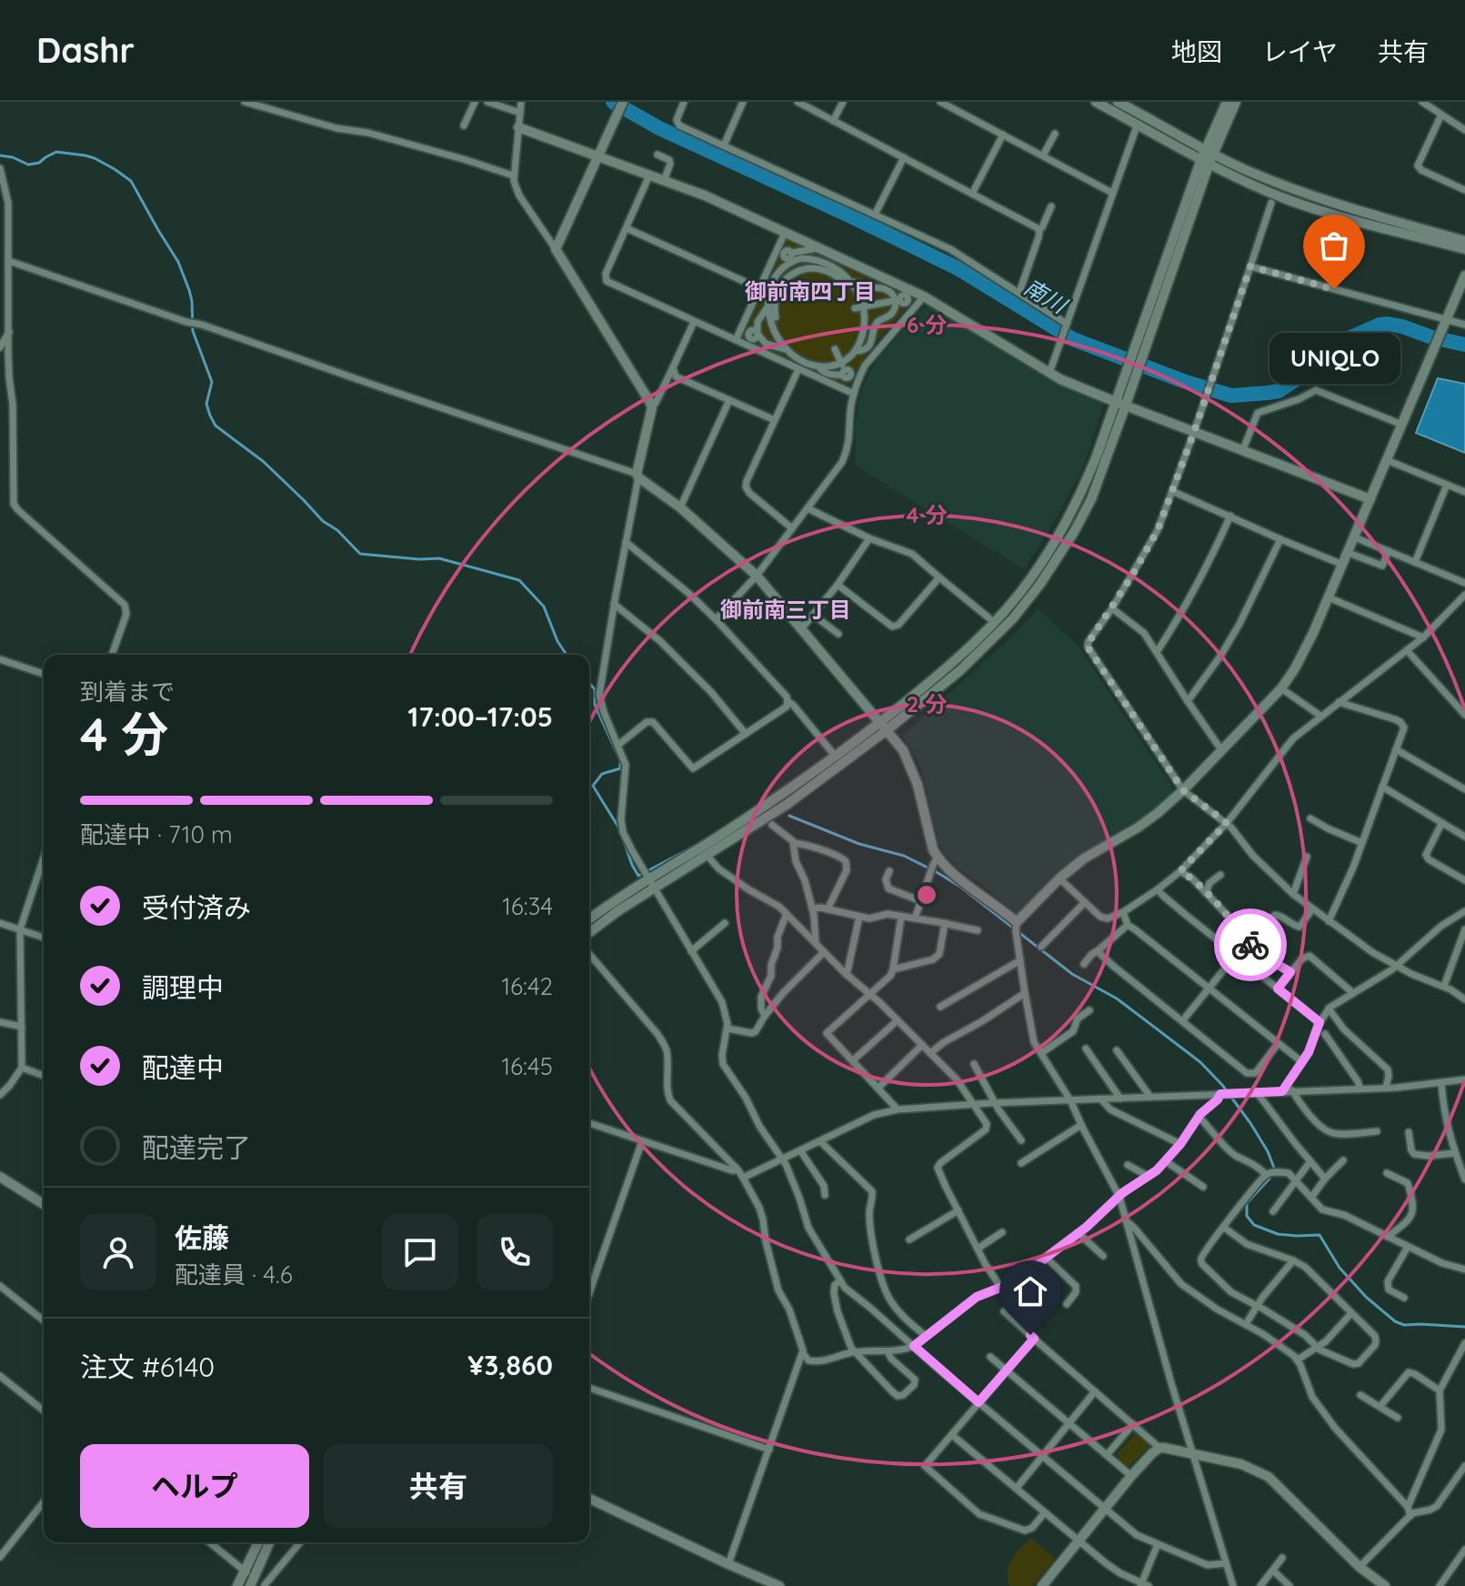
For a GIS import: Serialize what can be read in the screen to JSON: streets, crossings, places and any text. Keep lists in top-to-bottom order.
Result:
{
  "districts": ["御前南四丁目", "御前南三丁目"],
  "water": ["南川"],
  "places": ["UNIQLO"],
  "page": {
    "header": "Dashr",
    "nav": ["地図", "レイヤ", "共有"],
    "bubble": "UNIQLO",
    "heading": ["4 分", "到着まで", "17:00–17:05"],
    "panel": [
      "佐藤",
      "配達員 · 4.6",
      "注文 #6140",
      "¥3,860"
    ],
    "bar": "配達中 · 710 m",
    "list": [
      ["受付済み", "16:34"],
      ["調理中", "16:42"],
      ["配達中", "16:45"],
      "配達完了"
    ],
    "buttons": ["ヘルプ", "共有"]
  },
  "rings": ["6 分", "4 分", "2 分"]
}
